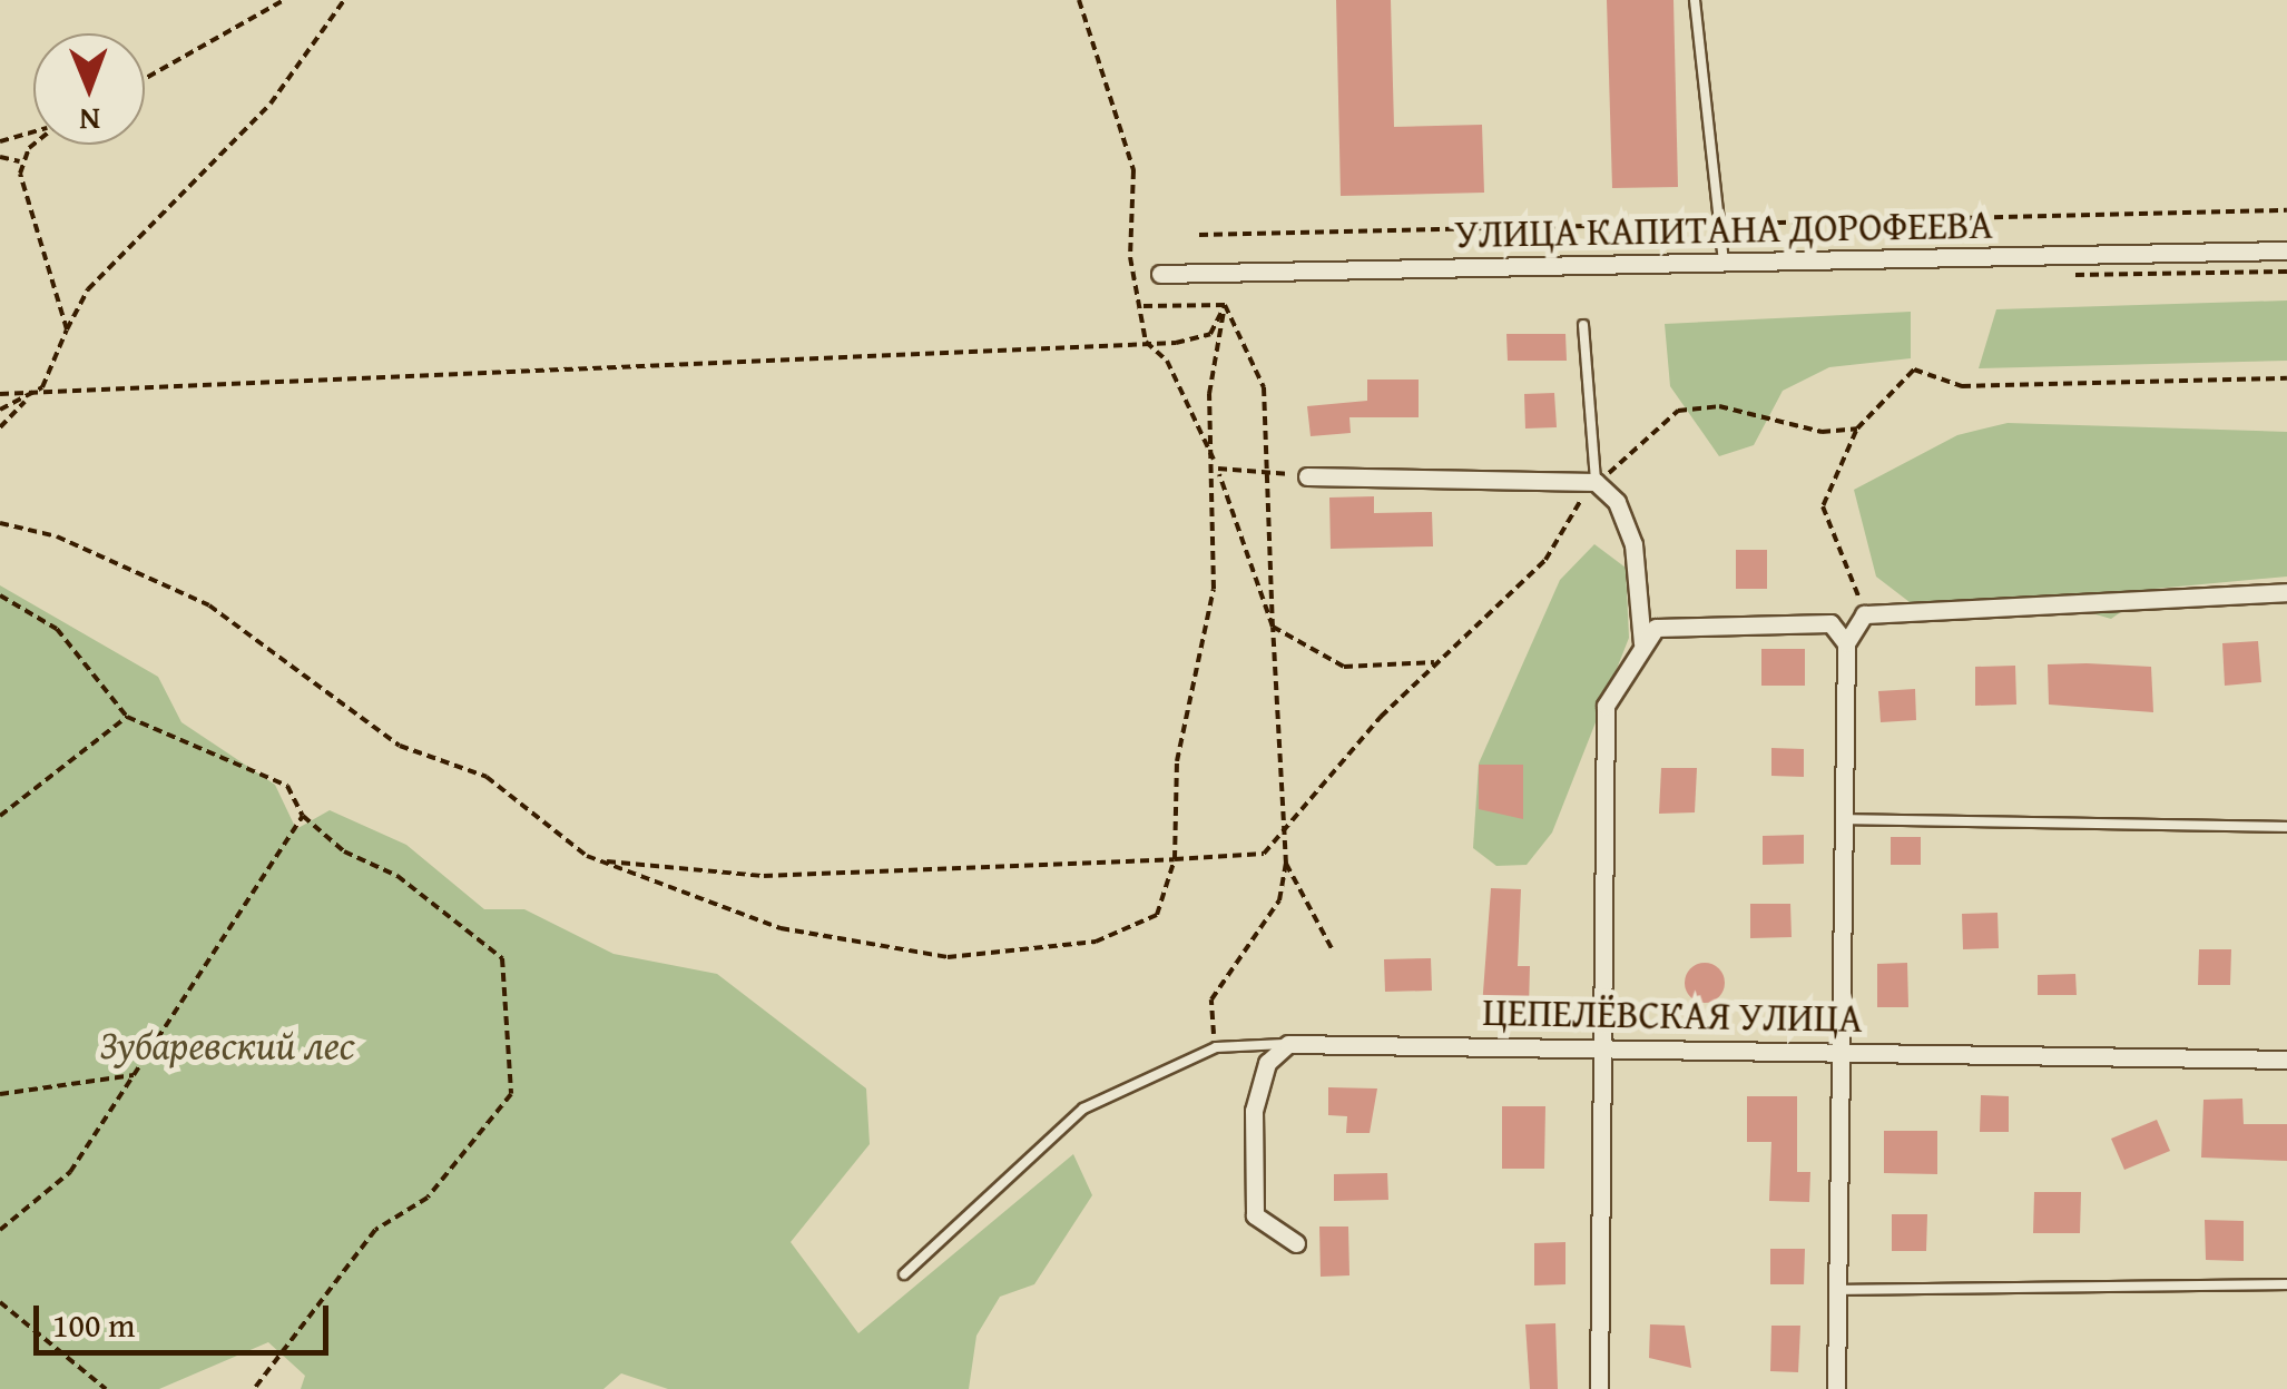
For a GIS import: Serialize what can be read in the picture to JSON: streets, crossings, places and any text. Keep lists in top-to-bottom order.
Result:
{
  "streets": {
    "street": ["УЛИЦА КАПИТАНА ДОРОФЕЕВА", "ЦЕПЕЛЁВСКАЯ УЛИЦА"]
  },
  "parks": ["Зубаревский лес"],
  "scale_bar": "100 m",
  "north": "bottom"
}
